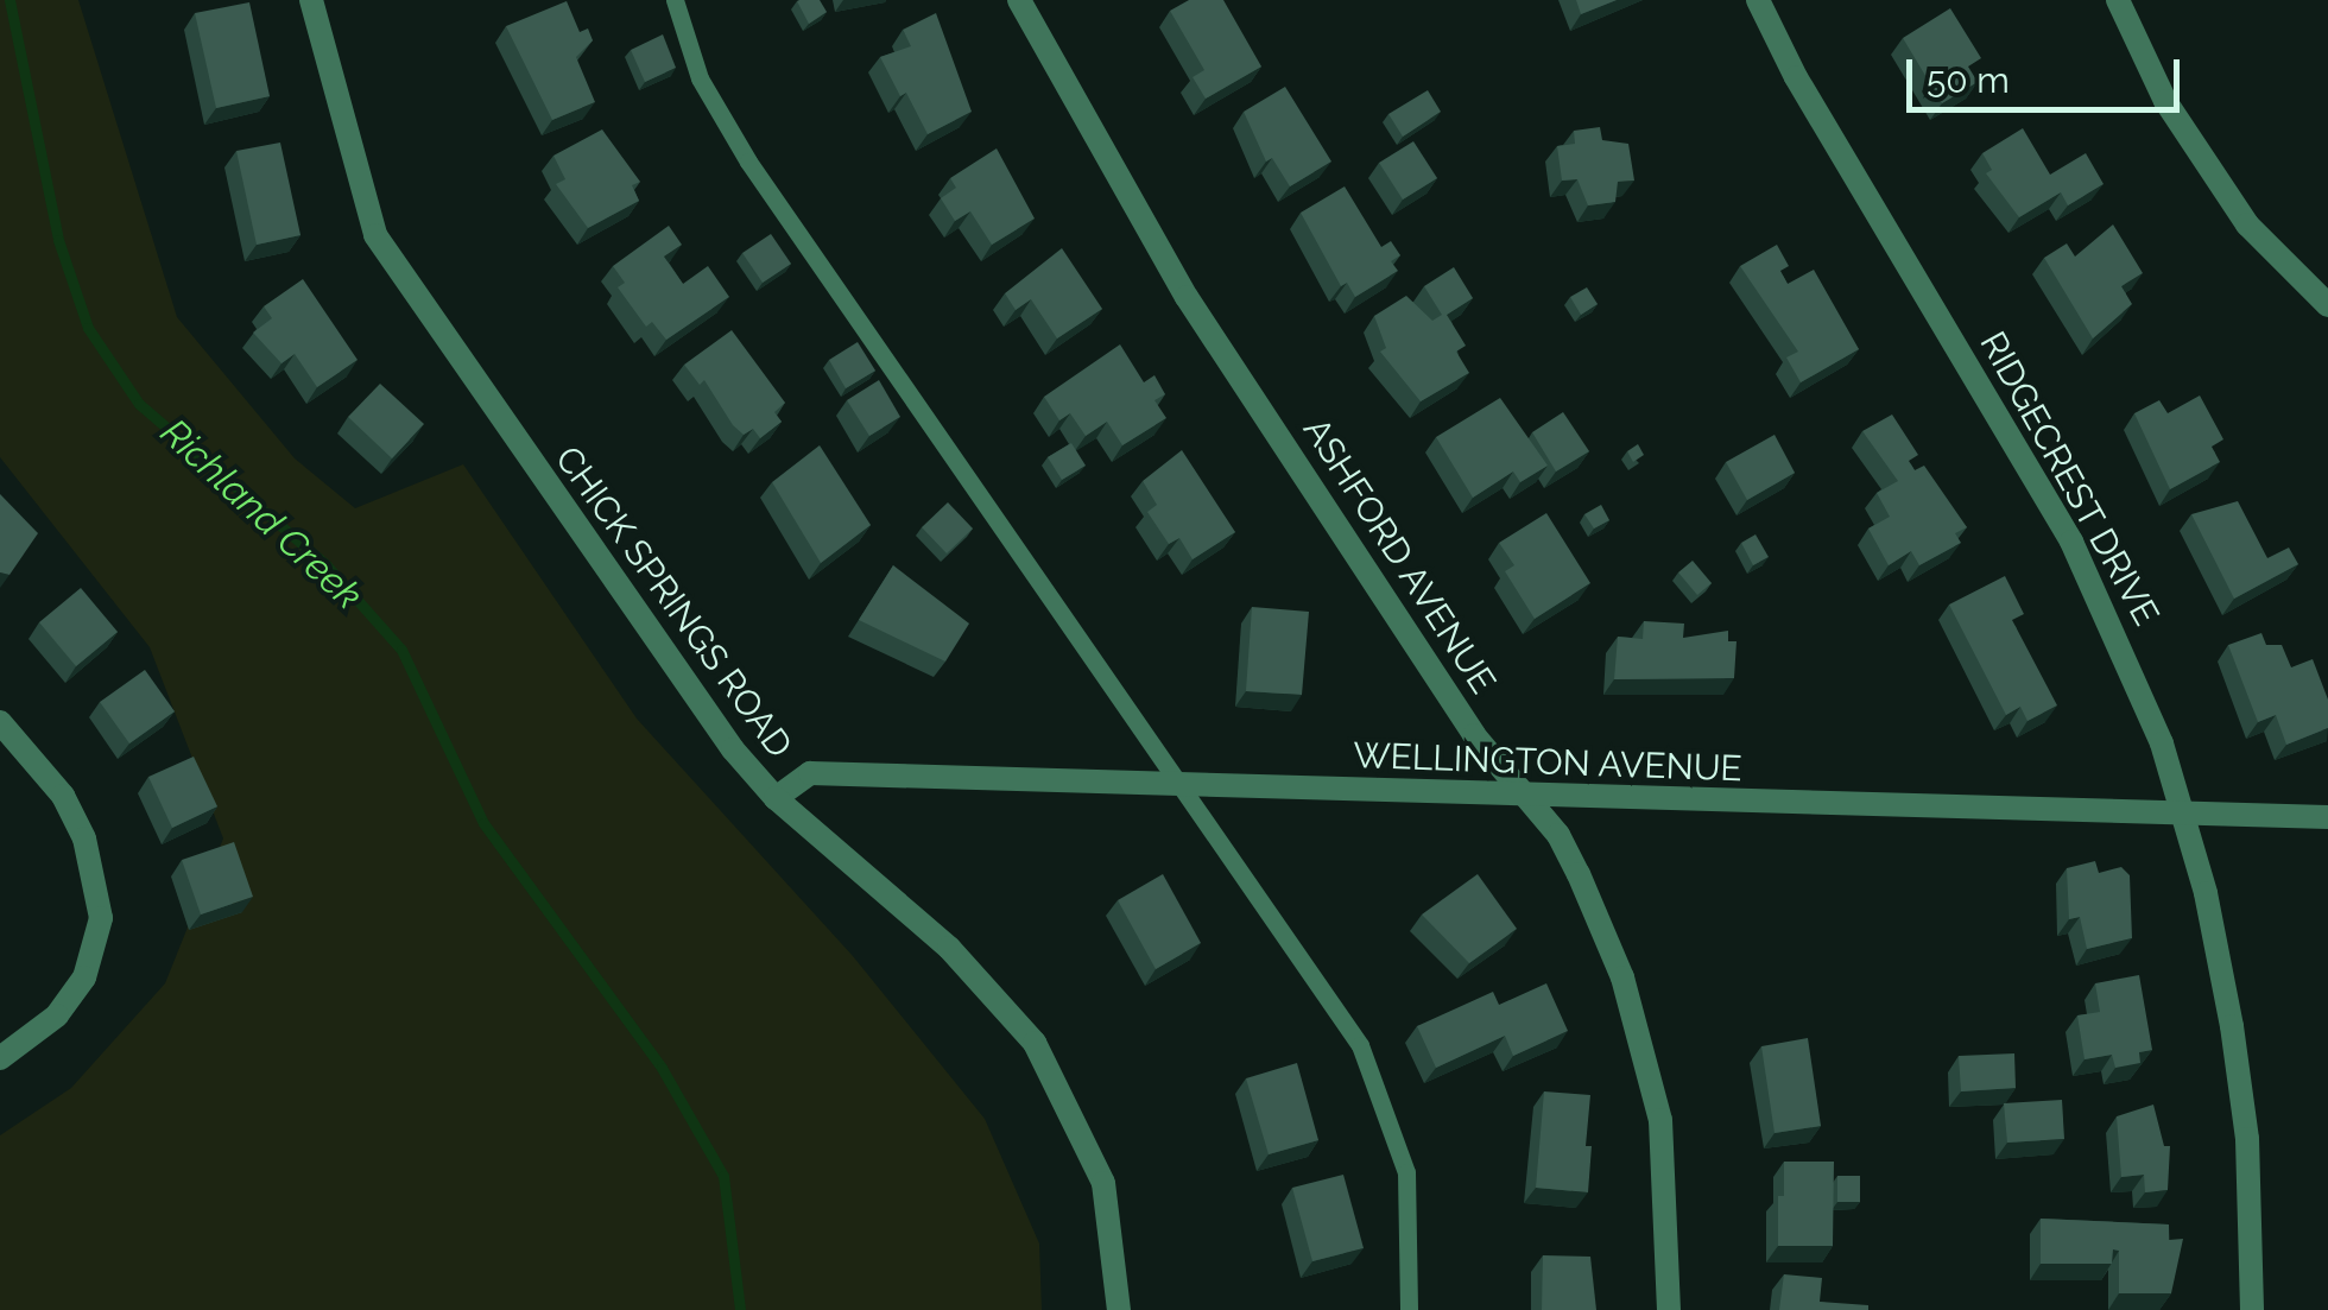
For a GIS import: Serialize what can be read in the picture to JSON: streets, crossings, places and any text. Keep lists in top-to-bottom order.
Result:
{
  "streets": {
    "street": [
      "RIDGECREST DRIVE",
      "ASHFORD AVENUE",
      "CHICK SPRINGS ROAD",
      "WELLINGTON AVENUE"
    ]
  },
  "crossings": [
    ["RIDGECREST DRIVE", "WELLINGTON AVENUE"],
    ["ASHFORD AVENUE", "WELLINGTON AVENUE"],
    ["CHICK SPRINGS ROAD", "WELLINGTON AVENUE"]
  ],
  "water": ["Richland Creek"],
  "scale_bar": "50 m"
}
